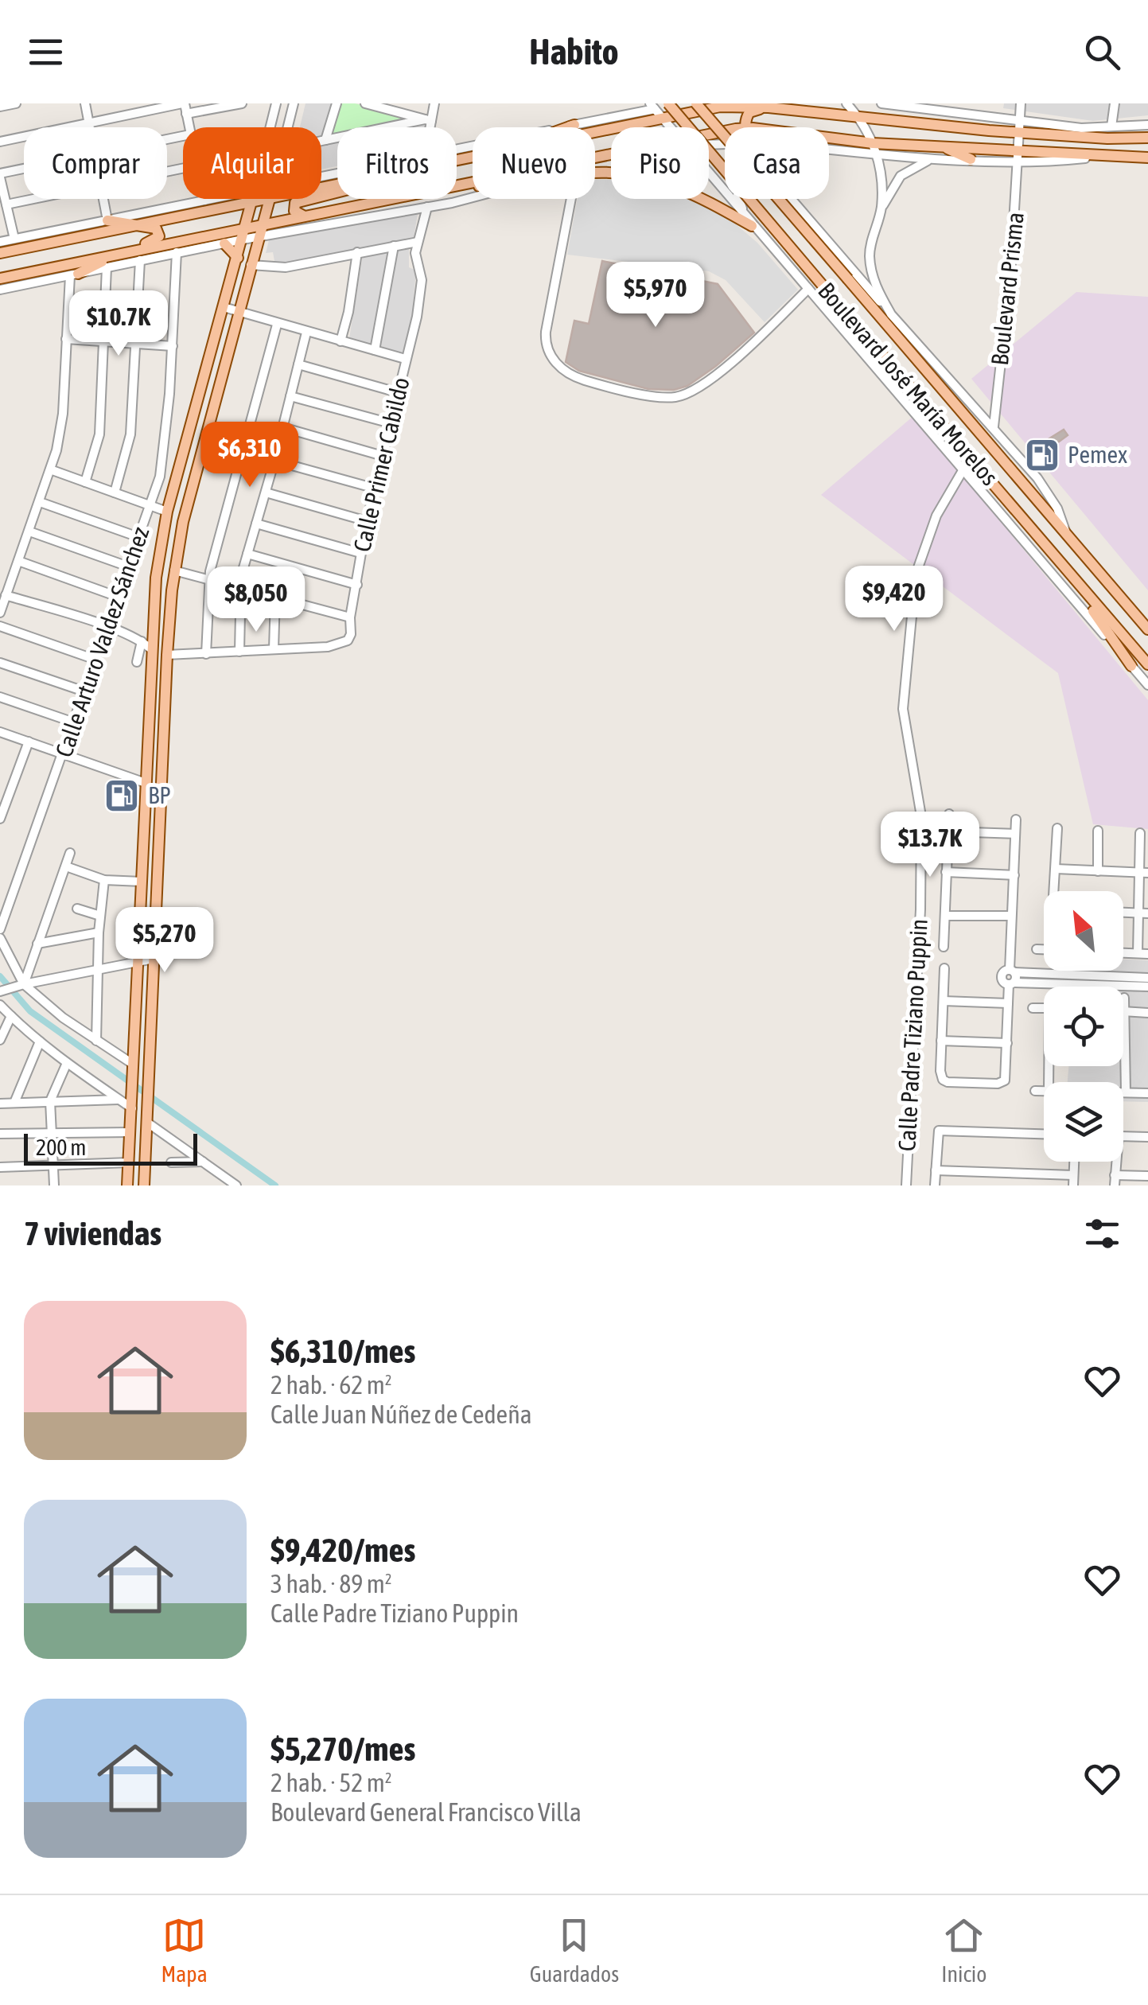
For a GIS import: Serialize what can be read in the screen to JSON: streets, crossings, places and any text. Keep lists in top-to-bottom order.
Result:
{
  "streets": {
    "main road": ["Boulevard José María Morelos"],
    "street": [
      "Boulevard Prisma",
      "Calle Primer Cabildo",
      "Calle Arturo Valdez Sánchez",
      "Calle Padre Tiziano Puppin"
    ]
  },
  "places": {
    "fuel station": ["Pemex", "BP"]
  },
  "scale_bar": "200 m",
  "north": "top left",
  "page": {
    "header": "Habito",
    "chip": [
      "Comprar",
      "Alquilar",
      "Filtros",
      "Nuevo",
      "Piso",
      "Casa"
    ],
    "price": [
      "$5,970",
      "$10.7K",
      "$6,310",
      "$9,420",
      "$8,050",
      "$13.7K",
      "$5,270"
    ],
    "scale": "200 m",
    "heading": "7 viviendas",
    "list": [
      {
        "name": "$6,310/mes",
        "note": "2 hab. · 62 m² · Calle Juan Núñez de Cedeña"
      },
      {
        "name": "$9,420/mes",
        "note": "3 hab. · 89 m² · Calle Padre Tiziano Puppin"
      },
      {
        "name": "$5,270/mes",
        "note": "2 hab. · 52 m² · Boulevard General Francisco Villa"
      }
    ],
    "tabs": ["Mapa", "Guardados", "Inicio"]
  }
}
